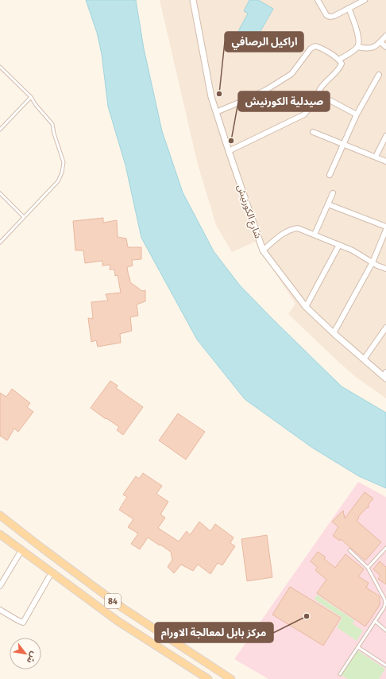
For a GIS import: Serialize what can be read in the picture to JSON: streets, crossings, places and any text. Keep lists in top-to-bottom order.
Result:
{
  "streets": {
    "main road": ["84"],
    "street": ["شارع الكورنيش"]
  },
  "places": ["اراكيل الرصافي", "صيدلية الكورنيش", "مركز بابل لمعالجة الاورام"],
  "north": "bottom right"
}
